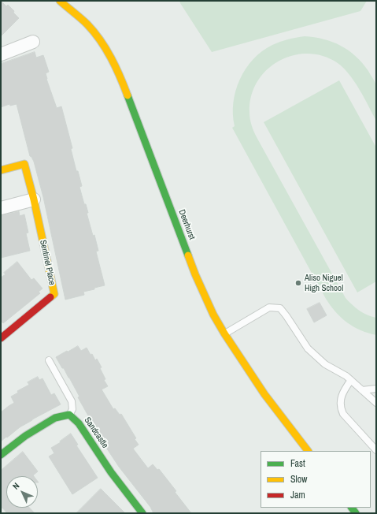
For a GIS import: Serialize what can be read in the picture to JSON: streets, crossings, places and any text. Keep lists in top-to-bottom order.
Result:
{
  "streets": {
    "street": ["Deerhurst", "Sentinel Place", "Sandcastle"]
  },
  "places": ["Aliso Niguel High School"],
  "legend": ["Fast", "Slow", "Jam"],
  "north": "top left"
}
